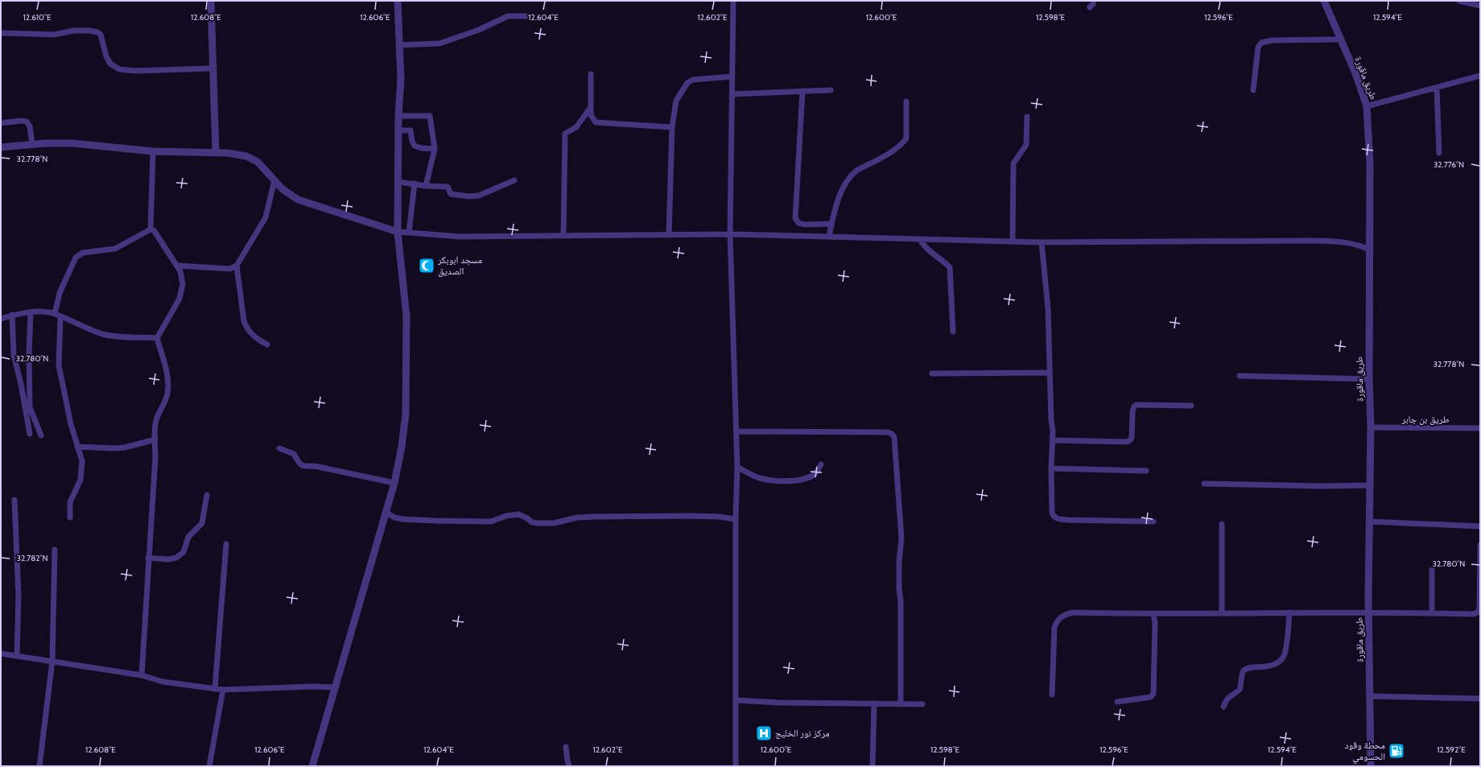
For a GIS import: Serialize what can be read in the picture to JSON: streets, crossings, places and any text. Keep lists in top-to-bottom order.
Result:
{
  "streets": {
    "street": ["طريق ماقورة", "طريق بن جابر"]
  },
  "crossings": [
    ["طريق ماقورة", "طريق بن جابر"]
  ],
  "places": {
    "mosque": ["مسجد ابوبكر الصديق"],
    "hospital": ["مركز نور الخليج"],
    "fuel station": ["محطة وقود الحسومي"]
  },
  "coordinates": [
    "12.610°E",
    "12.608°E",
    "12.606°E",
    "12.604°E",
    "12.602°E",
    "12.600°E",
    "12.598°E",
    "12.596°E",
    "12.594°E",
    "32.778°N",
    "32.776°N",
    "32.780°N",
    "32.782°N",
    "12.592°E"
  ]
}
